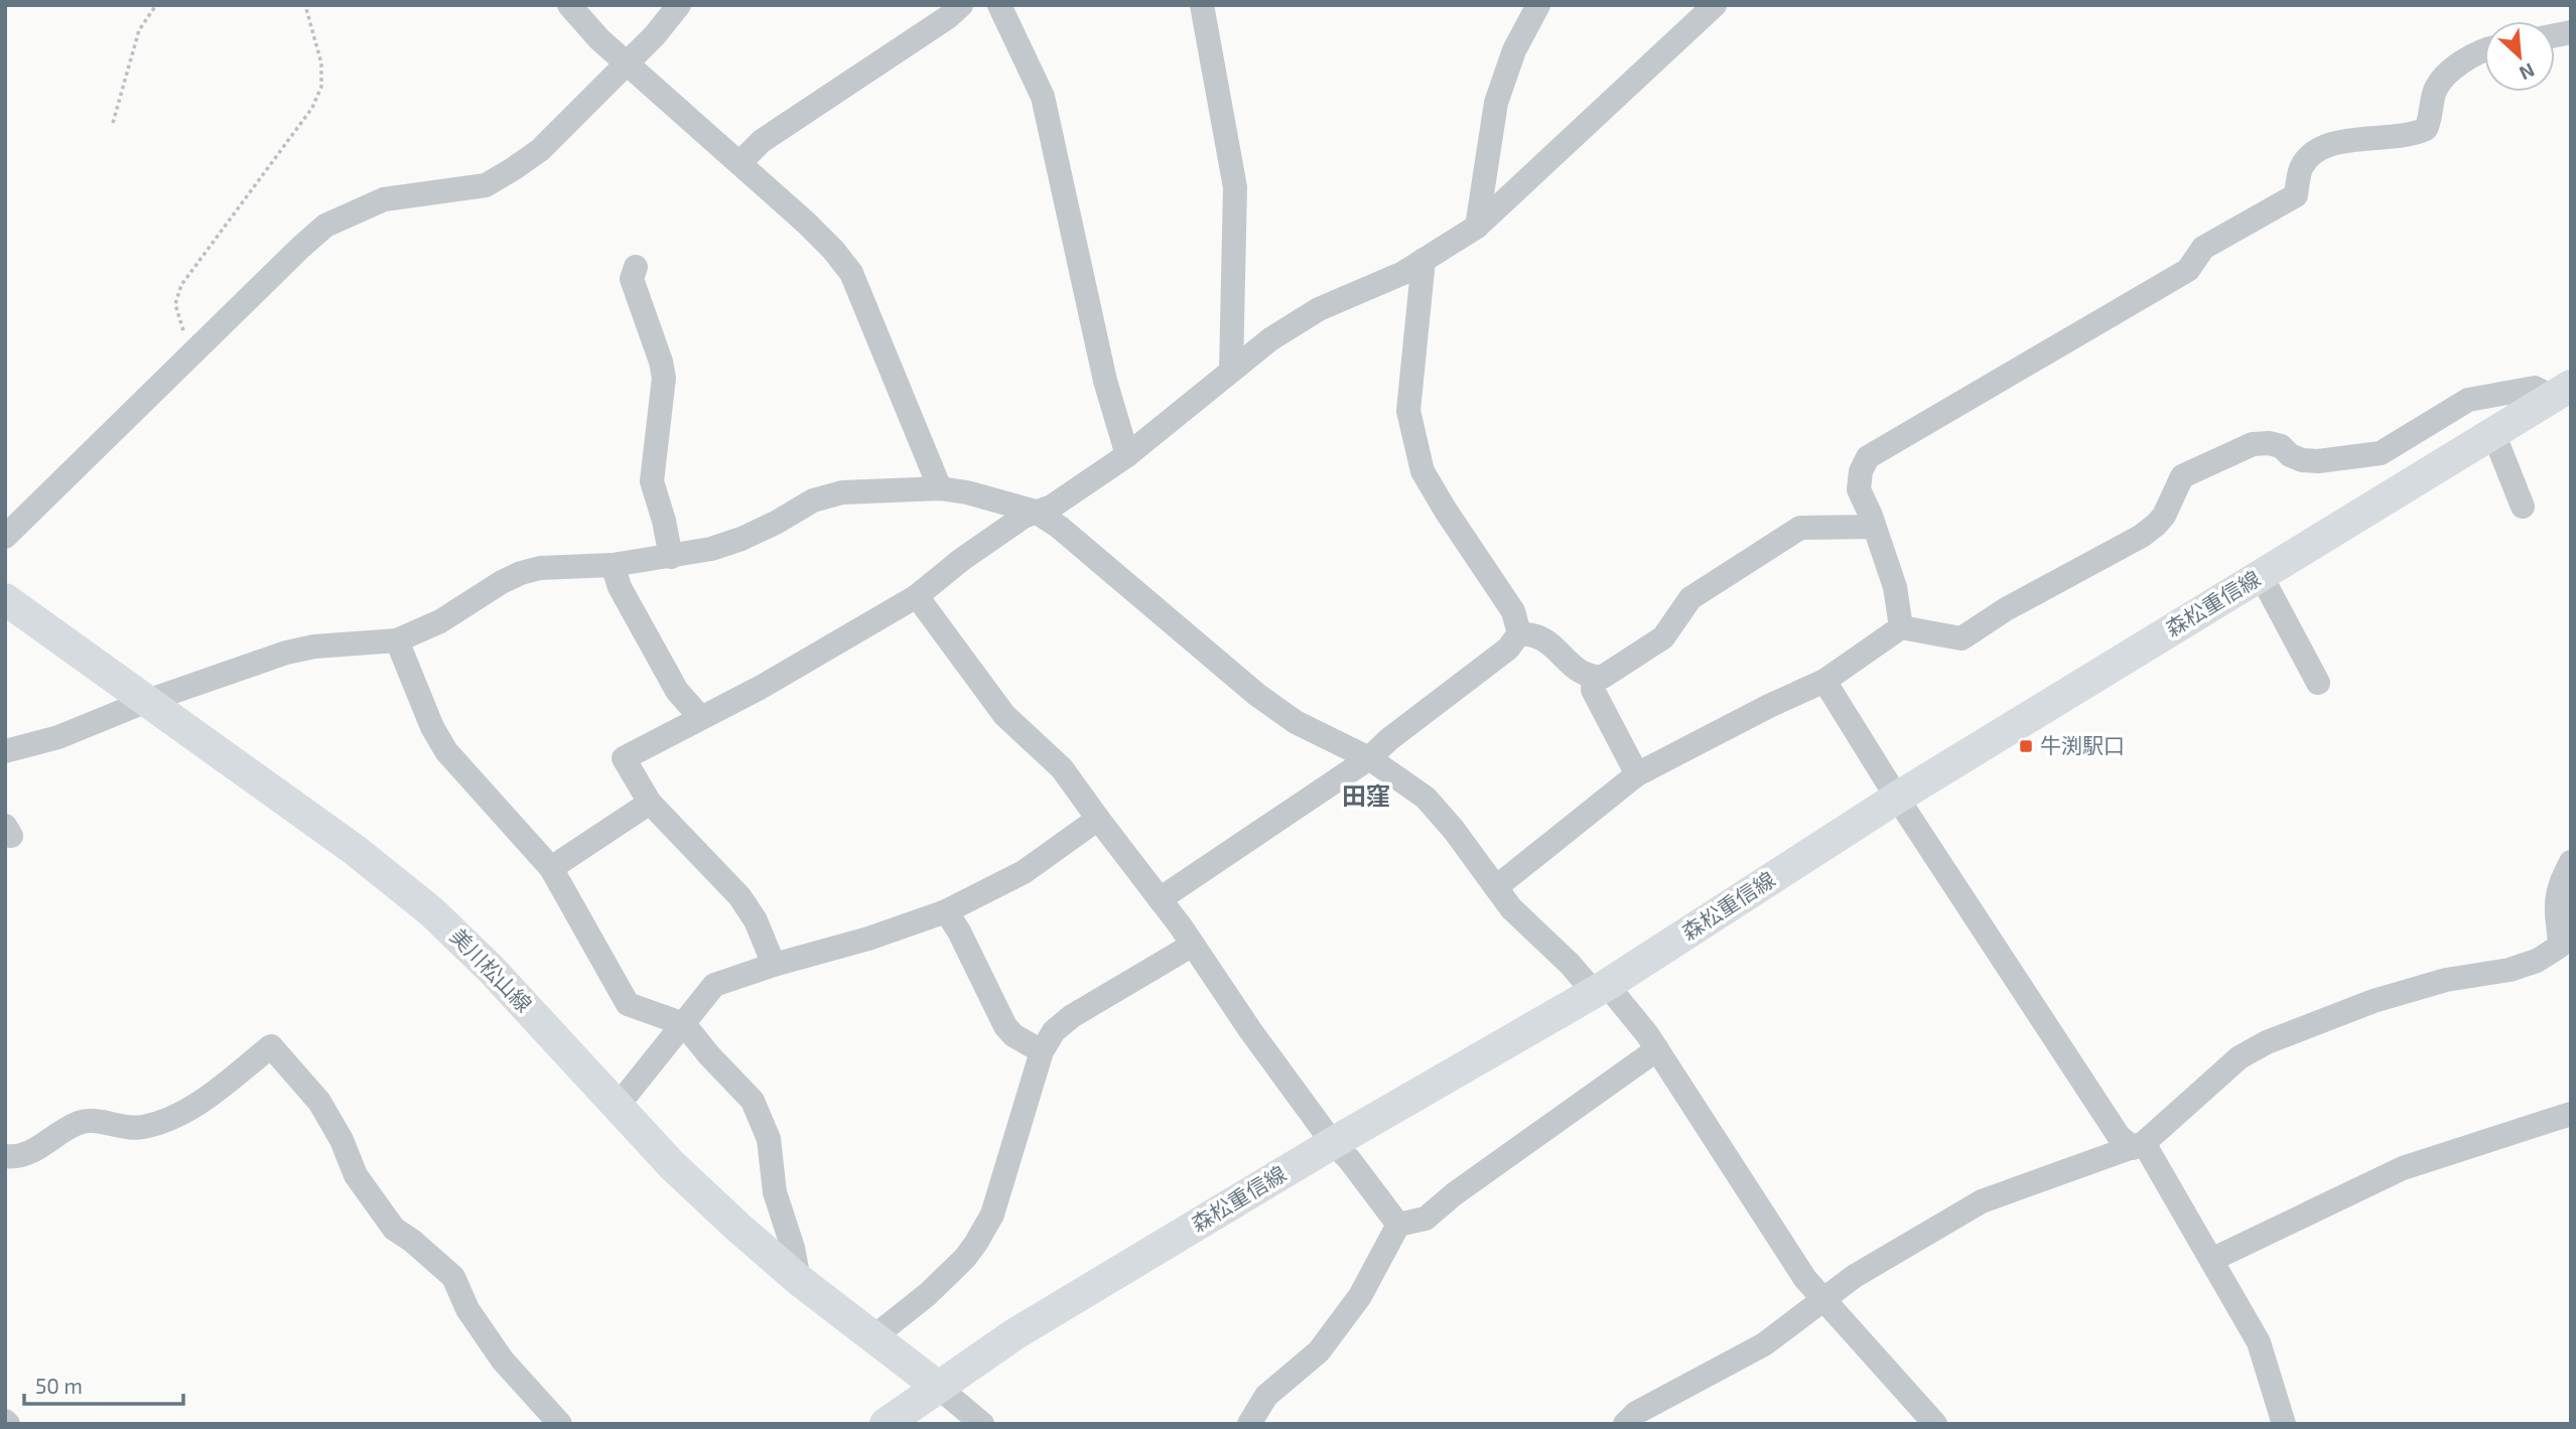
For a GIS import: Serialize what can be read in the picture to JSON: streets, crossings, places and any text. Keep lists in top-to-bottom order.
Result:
{
  "streets": {
    "main road": ["森松重信線", "美川松山線"]
  },
  "crossings": [
    ["森松重信線", "美川松山線"]
  ],
  "districts": ["田窪"],
  "places": {
    "transit": ["牛渕駅口"]
  },
  "scale_bar": "50 m",
  "north": "bottom right"
}
